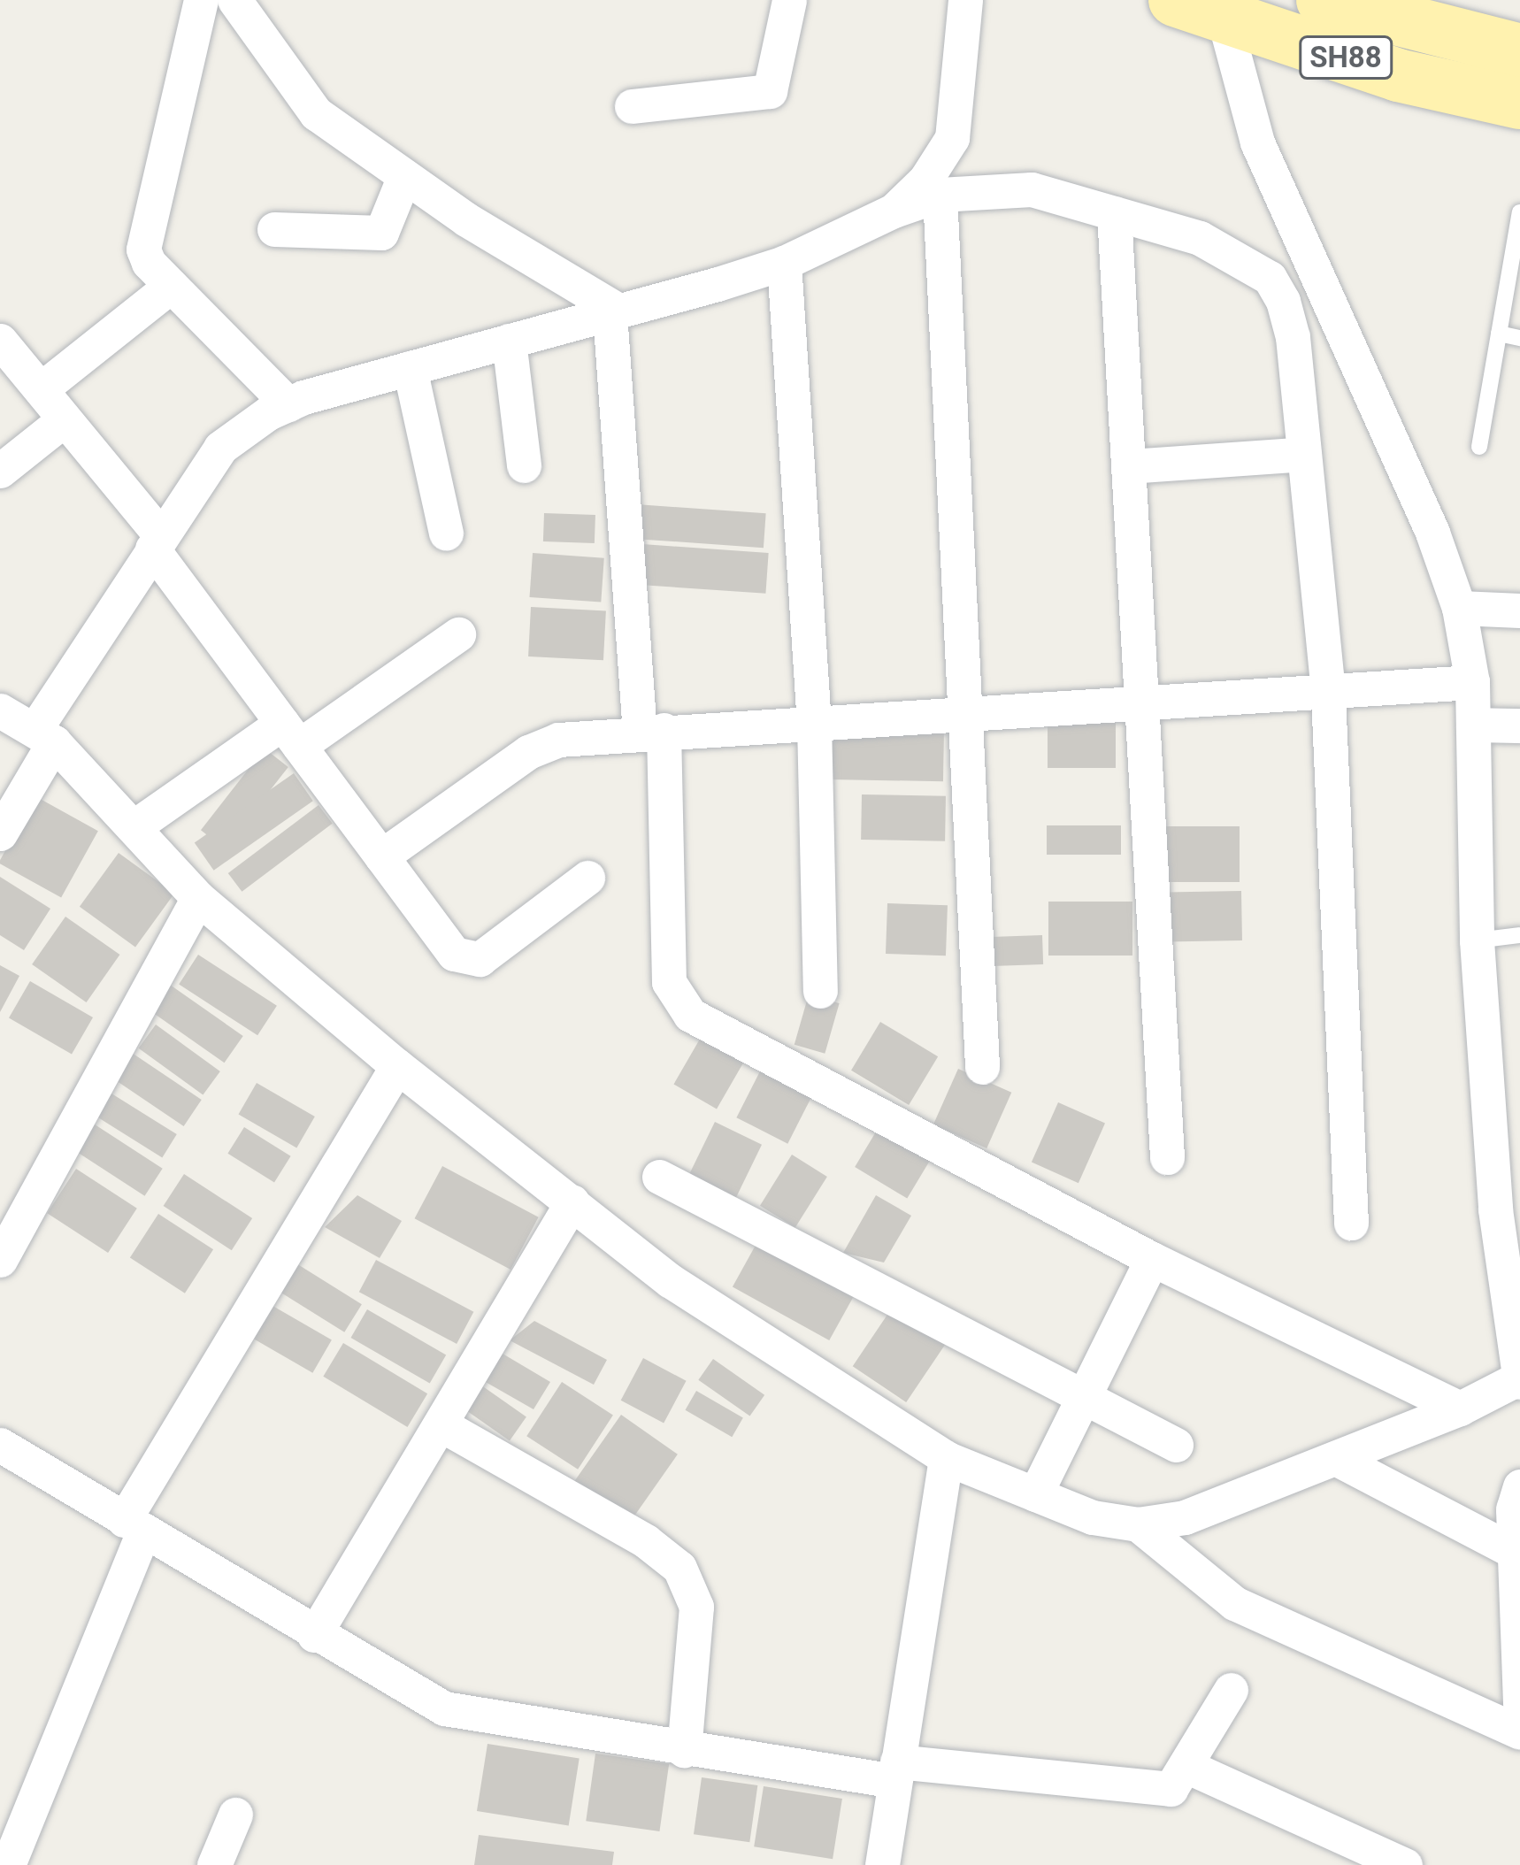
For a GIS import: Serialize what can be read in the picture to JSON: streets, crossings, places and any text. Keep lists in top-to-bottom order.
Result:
{
  "streets": {
    "main road": ["SH88"]
  }
}
